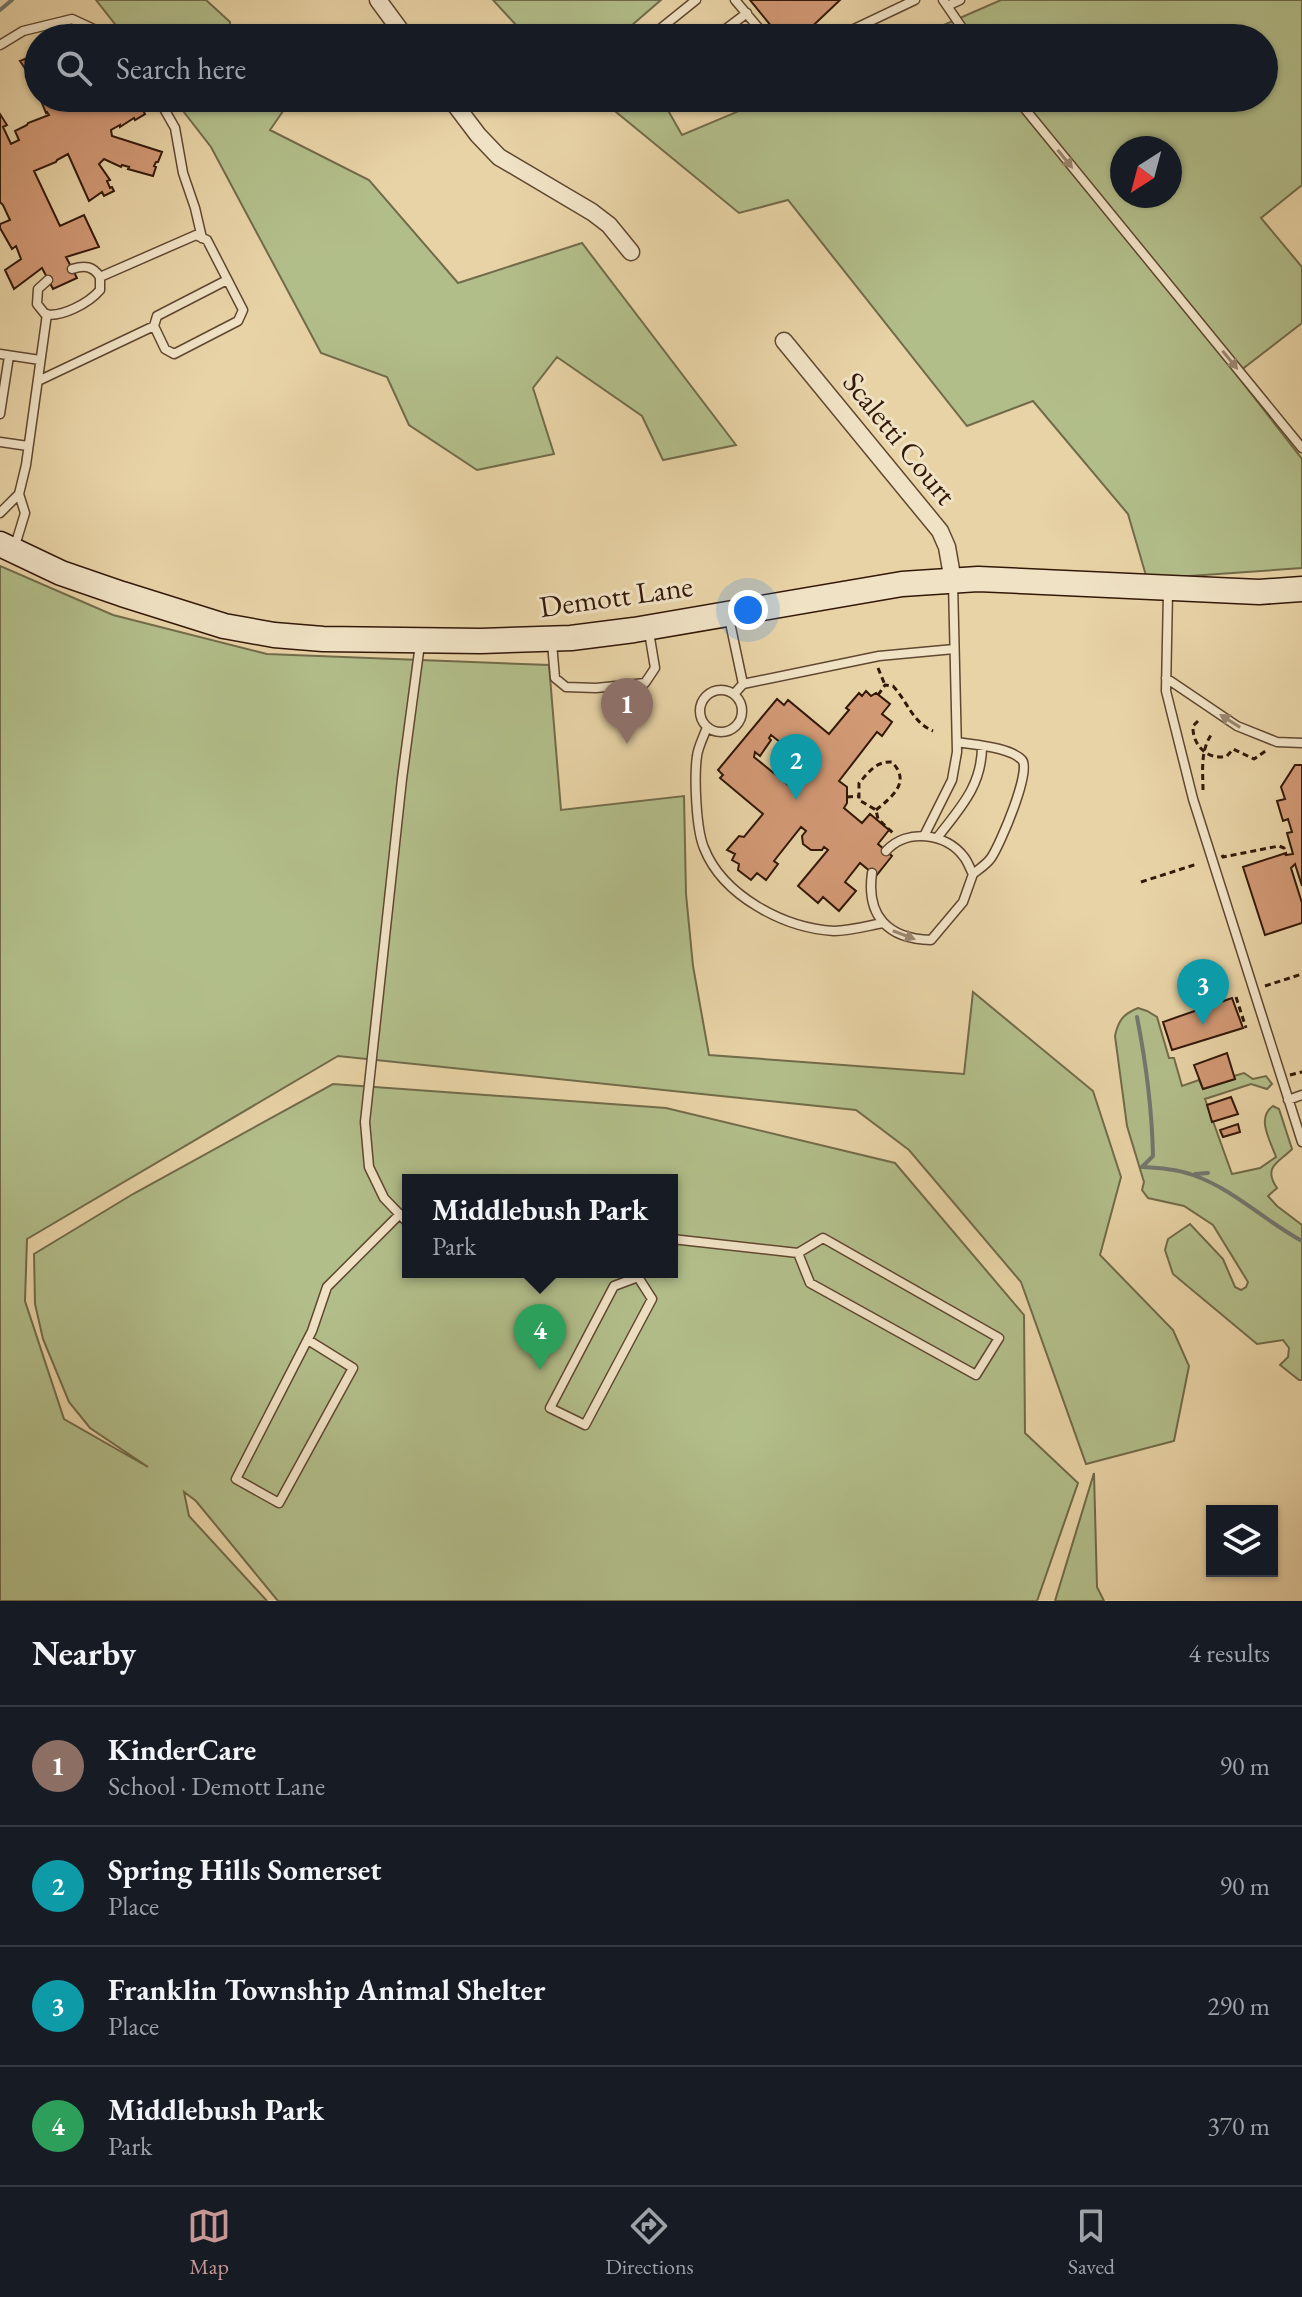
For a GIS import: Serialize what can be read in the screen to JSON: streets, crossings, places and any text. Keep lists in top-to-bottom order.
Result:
{
  "streets": {
    "street": ["Scaletti Court", "Demott Lane"]
  },
  "crossings": [
    ["Scaletti Court", "Demott Lane"]
  ],
  "north": "bottom left",
  "page": {
    "search": "Search here",
    "pins": [
      "1",
      "2",
      "3",
      "4"
    ],
    "popup": ["Middlebush Park", "Park"],
    "heading": ["Nearby", "4 results"],
    "list": [
      {
        "mark": "1",
        "name": "KinderCare",
        "note": "School · Demott Lane",
        "value": "90 m"
      },
      {
        "mark": "2",
        "name": "Spring Hills Somerset",
        "note": "Place",
        "value": "90 m"
      },
      {
        "mark": "3",
        "name": "Franklin Township Animal Shelter",
        "note": "Place",
        "value": "290 m"
      },
      {
        "mark": "4",
        "name": "Middlebush Park",
        "note": "Park",
        "value": "370 m"
      }
    ],
    "nav": ["Map", "Directions", "Saved"]
  }
}
